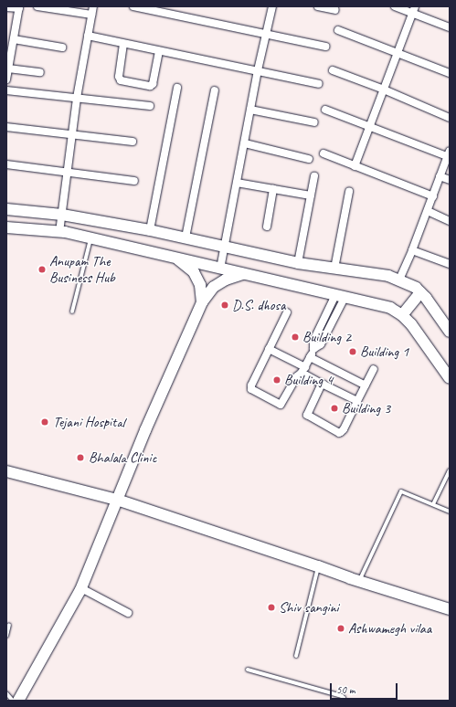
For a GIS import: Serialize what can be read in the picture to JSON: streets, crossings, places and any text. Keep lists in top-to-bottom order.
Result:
{
  "places": [
    "Anupam The Business Hub",
    "D.S. dhosa",
    "Building 2",
    "Building 1",
    "Building 4",
    "Building 3",
    "Tejani Hospital",
    "Bhalala Clinic",
    "Shiv sangini",
    "Ashwamegh vilaa"
  ],
  "scale_bar": "50 m"
}
